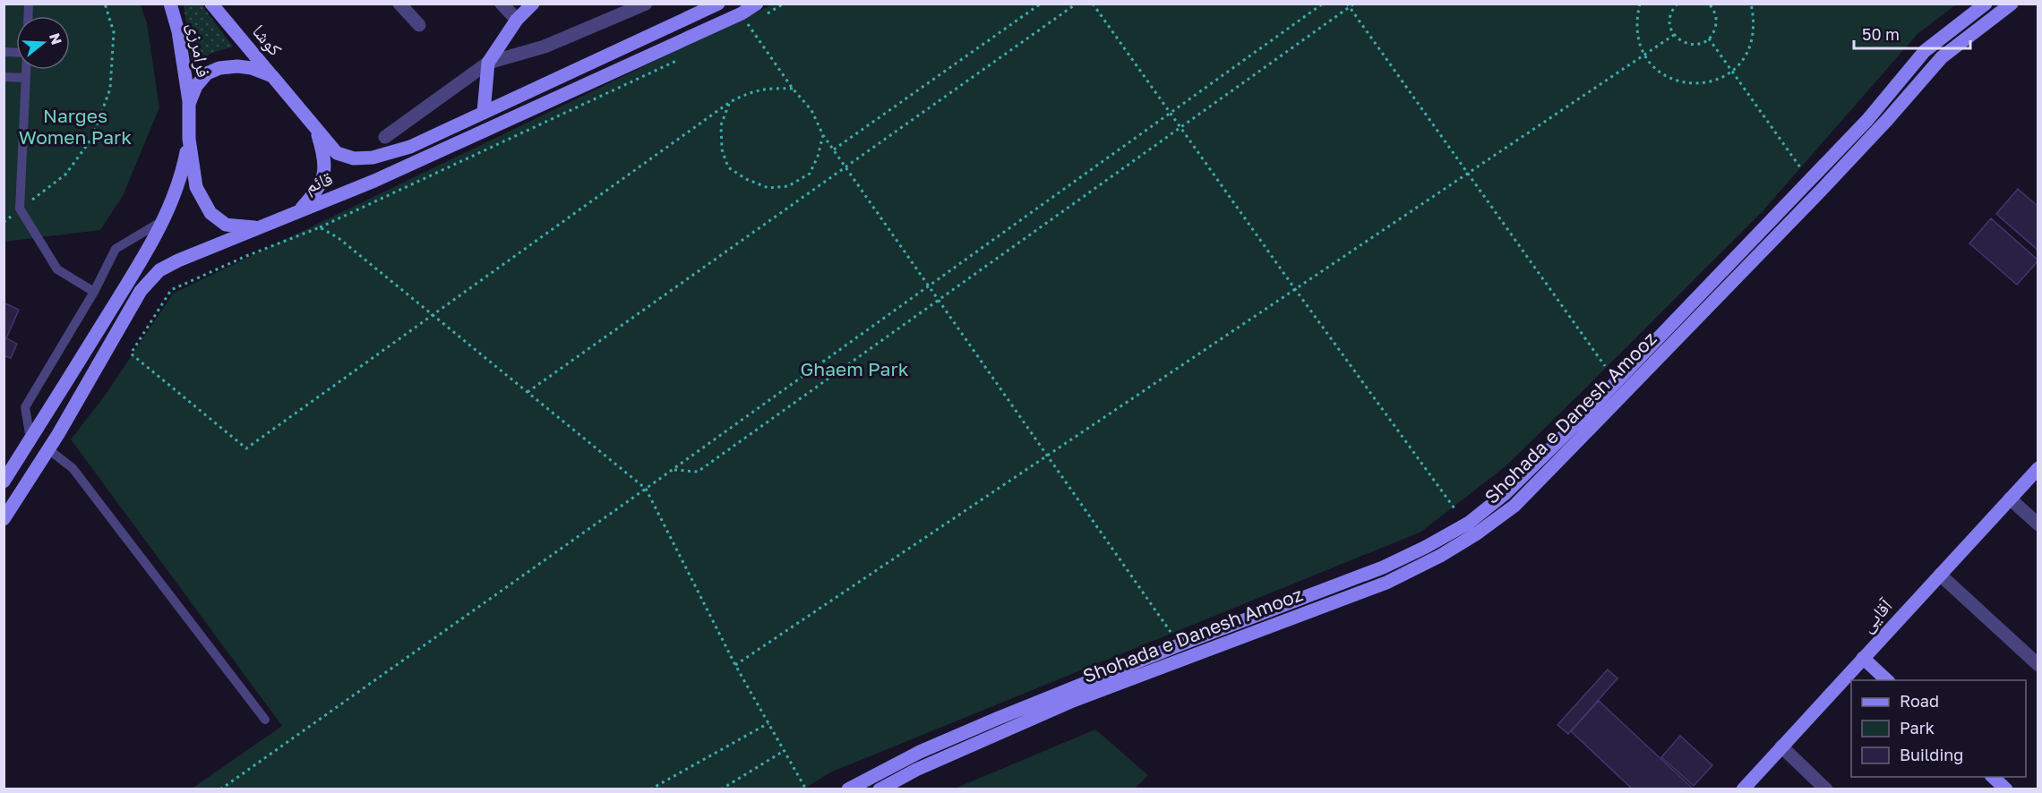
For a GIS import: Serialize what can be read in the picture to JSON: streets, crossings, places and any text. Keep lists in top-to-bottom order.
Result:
{
  "streets": {
    "main road": [
      "کوشا",
      "فرامرزی",
      "قائم",
      "Shohada e Danesh Amooz",
      "آقایی"
    ]
  },
  "crossings": [
    ["کوشا", "فرامرزی"],
    ["کوشا", "قائم"],
    ["فرامرزی", "قائم"]
  ],
  "parks": ["Narges Women Park", "Ghaem Park"],
  "legend": ["Road", "Park", "Building"],
  "scale_bar": "50 m",
  "north": "right"
}
